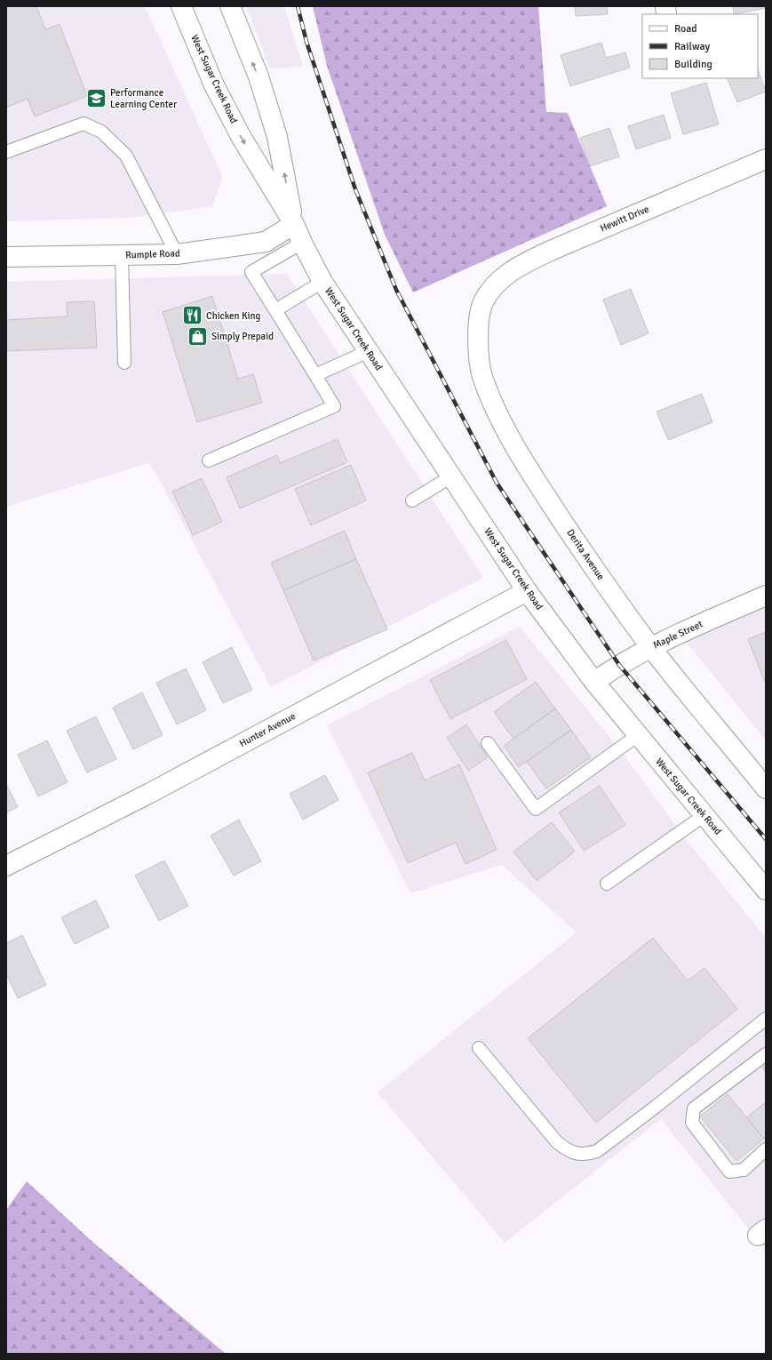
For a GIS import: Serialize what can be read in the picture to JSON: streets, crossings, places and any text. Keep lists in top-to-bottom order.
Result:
{
  "streets": {
    "street": [
      "West Sugar Creek Road",
      "Hewitt Drive",
      "Rumple Road",
      "Derita Avenue",
      "Maple Street",
      "Hunter Avenue"
    ]
  },
  "crossings": [
    ["West Sugar Creek Road", "Rumple Road"],
    ["West Sugar Creek Road", "Maple Street"],
    ["West Sugar Creek Road", "Hunter Avenue"],
    ["Hewitt Drive", "Derita Avenue"],
    ["Derita Avenue", "Maple Street"]
  ],
  "places": {
    "school or university": ["Performance Learning Center"],
    "restaurant": ["Chicken King"],
    "shop": ["Simply Prepaid"]
  },
  "legend": ["Road", "Railway", "Building"]
}
